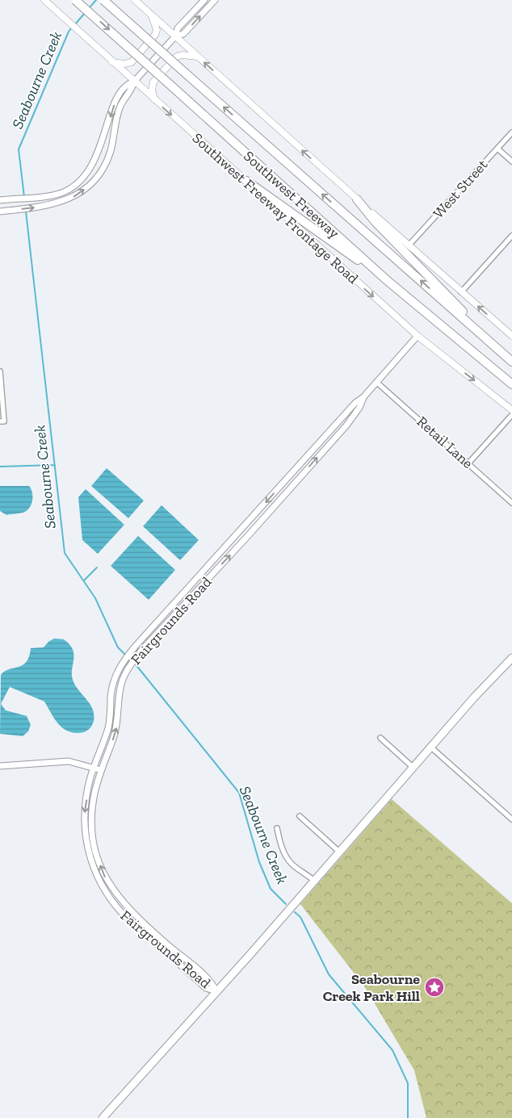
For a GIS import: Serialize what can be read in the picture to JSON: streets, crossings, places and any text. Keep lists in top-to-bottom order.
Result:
{
  "streets": {
    "highway": ["Southwest Freeway"],
    "main road": ["Southwest Freeway Frontage Road"],
    "street": ["West Street", "Retail Lane", "Fairgrounds Road"]
  },
  "crossings": [
    ["Southwest Freeway Frontage Road", "Fairgrounds Road"],
    ["Retail Lane", "Fairgrounds Road"]
  ],
  "one_way": ["Southwest Freeway Frontage Road"],
  "water": ["Seabourne Creek"],
  "places": {
    "place": ["Seabourne Creek Park Hill"]
  }
}
